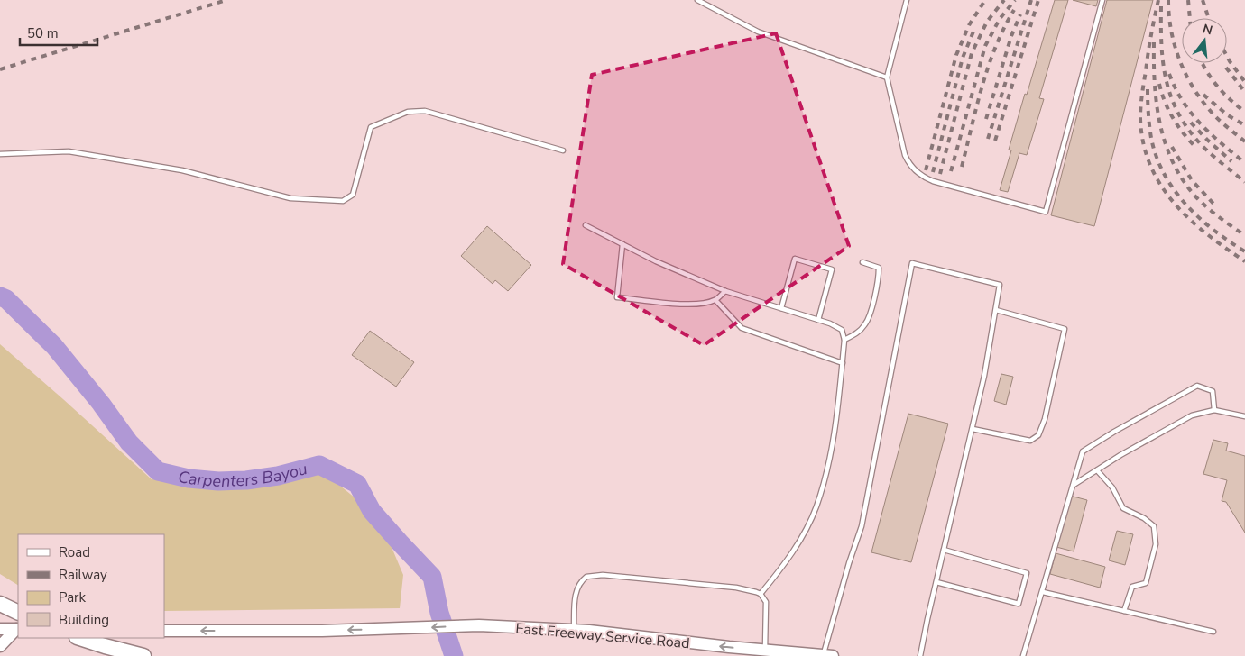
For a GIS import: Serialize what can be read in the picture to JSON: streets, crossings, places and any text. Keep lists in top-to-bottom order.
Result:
{
  "streets": {
    "main road": ["East Freeway Service Road"]
  },
  "one_way": ["East Freeway Service Road"],
  "water": ["Carpenters Bayou"],
  "legend": [
    "Road",
    "Railway",
    "Park",
    "Building"
  ],
  "scale_bar": "50 m",
  "north": "top"
}
